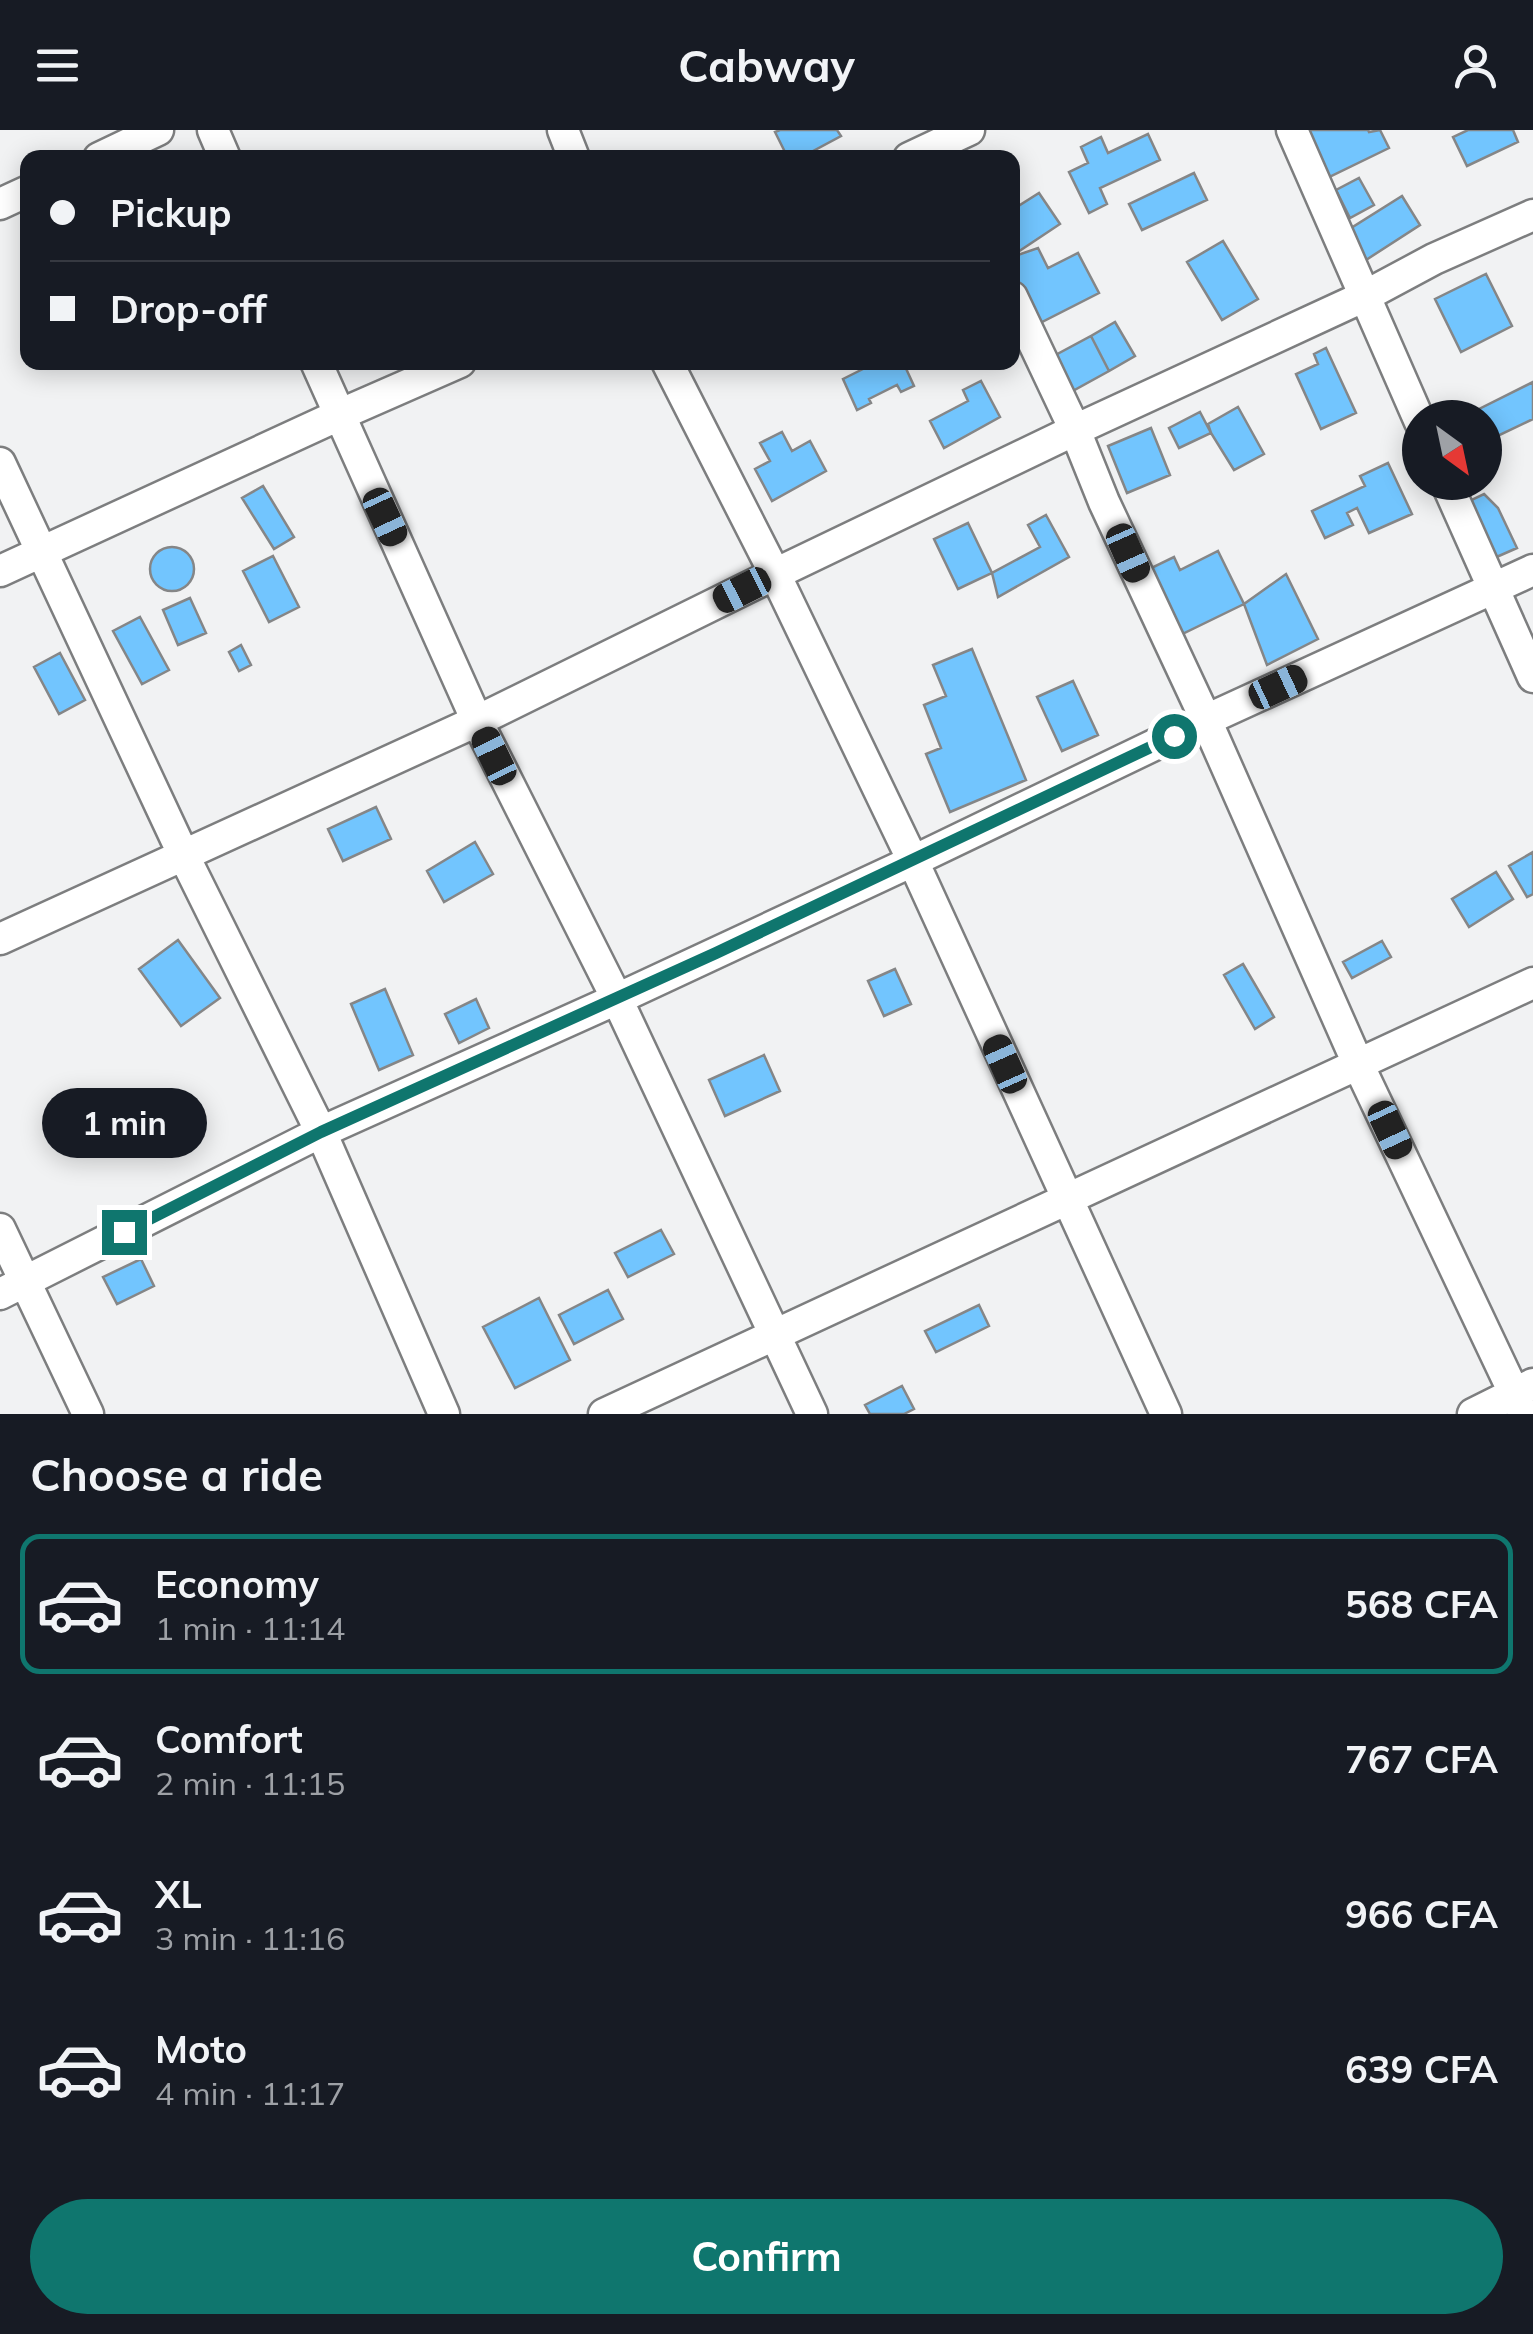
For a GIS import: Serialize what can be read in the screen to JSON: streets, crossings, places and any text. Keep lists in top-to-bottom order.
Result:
{
  "north": "bottom right",
  "page": {
    "header": "Cabway",
    "banner": ["Pickup", "Drop-off"],
    "bubble": "1 min",
    "heading": "Choose a ride",
    "list": [
      {
        "name": "Economy",
        "note": "1 min · 11:14",
        "value": "568 CFA"
      },
      {
        "name": "Comfort",
        "note": "2 min · 11:15",
        "value": "767 CFA"
      },
      {
        "name": "XL",
        "note": "3 min · 11:16",
        "value": "966 CFA"
      },
      {
        "name": "Moto",
        "note": "4 min · 11:17",
        "value": "639 CFA"
      }
    ],
    "buttons": "Confirm"
  }
}
